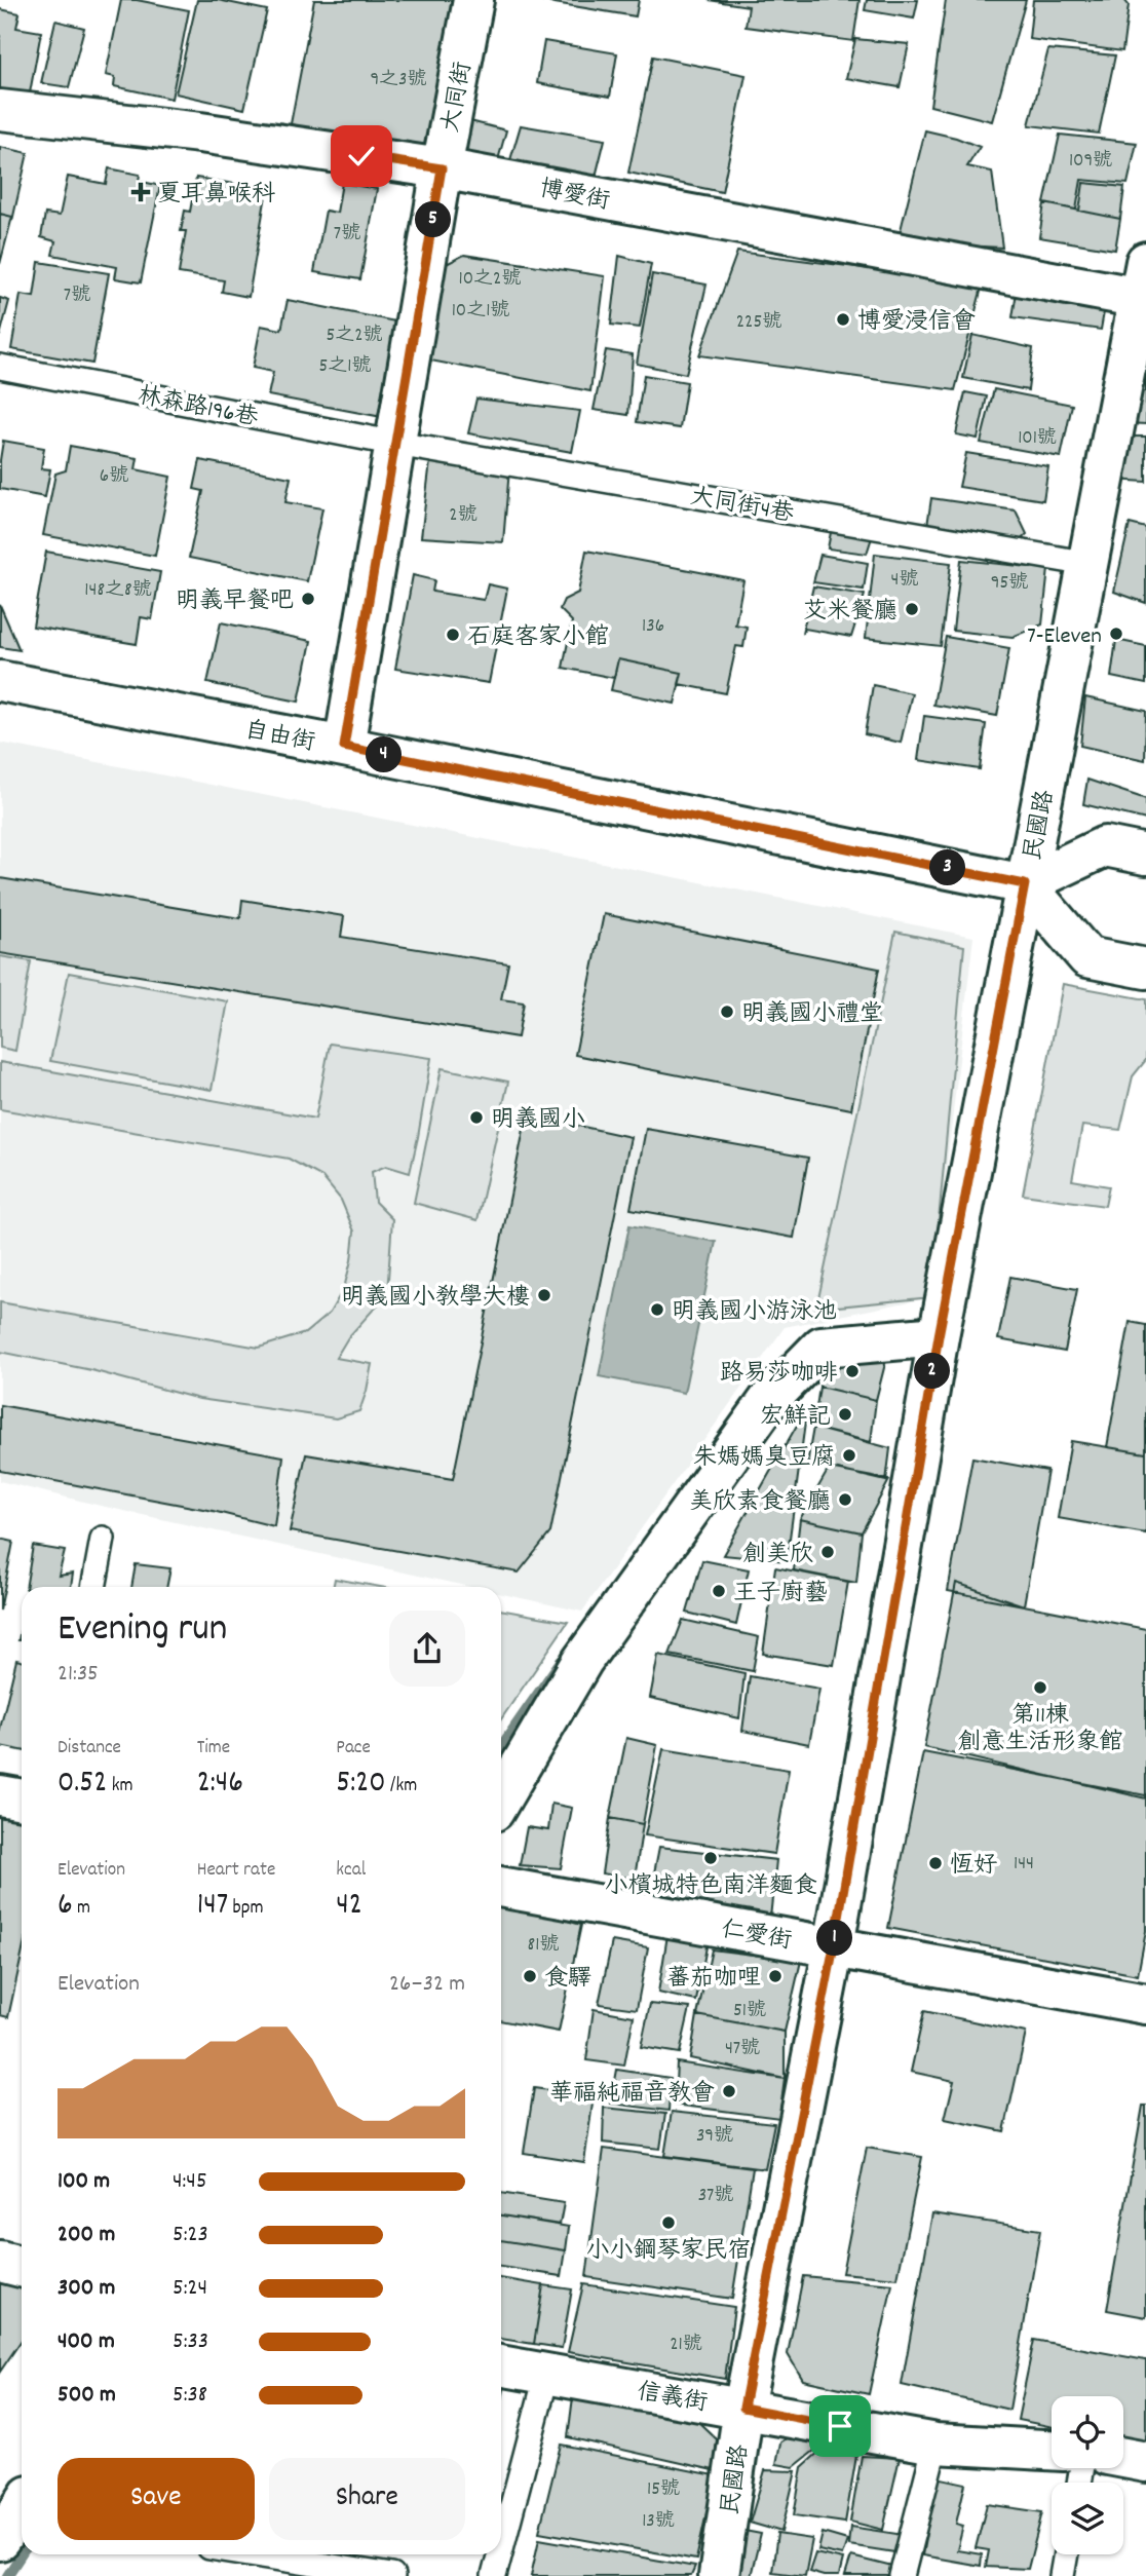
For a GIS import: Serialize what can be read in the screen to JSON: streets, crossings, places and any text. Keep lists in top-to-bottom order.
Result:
{
  "streets": {
    "street": [
      "大同街",
      "博愛街",
      "自由街",
      "民國路",
      "仁愛街",
      "信義街"
    ],
    "lane": ["林森路196巷", "大同街4巷"]
  },
  "crossings": [
    ["大同街", "博愛街"],
    ["大同街", "林森路196巷"],
    ["大同街", "大同街4巷"],
    ["大同街", "自由街"],
    ["博愛街", "民國路"],
    ["林森路196巷", "大同街4巷"],
    ["大同街4巷", "民國路"],
    ["自由街", "民國路"],
    ["民國路", "仁愛街"],
    ["民國路", "信義街"]
  ],
  "places": {
    "health": ["夏耳鼻喉科"],
    "other": [
      "博愛浸信會",
      "明義早餐吧",
      "艾米餐廳",
      "7-Eleven",
      "石庭客家小館",
      "明義國小禮堂",
      "明義國小",
      "明義國小教學大樓",
      "明義國小游泳池",
      "路易莎咖啡",
      "宏鮮記",
      "朱媽媽臭豆腐",
      "美欣素食餐廳",
      "創美欣",
      "王子廚藝",
      "第11棟 創意生活形象館",
      "小檳城特色南洋麵食",
      "恆好",
      "食驛",
      "蕃茄咖哩",
      "華福純福音教會",
      "小小鋼琴家民宿"
    ]
  },
  "house_numbers": [
    "9之3號",
    "109號",
    "7號",
    "10之2號",
    "7號",
    "10之1號",
    "225號",
    "5之2號",
    "5之1號",
    "101號",
    "6號",
    "2號",
    "4號",
    "95號",
    "148之8號",
    "136",
    "144",
    "81號",
    "51號",
    "47號",
    "39號",
    "37號",
    "21號",
    "15號",
    "13號"
  ],
  "page": {
    "pins": [
      "5",
      "4",
      "3",
      "2",
      "1"
    ],
    "heading": ["Evening run", "21:35"],
    "stats": [
      ["Distance", "0.52 km"],
      ["Time", "2:46"],
      ["Pace", "5:20 /km"],
      ["Elevation", "6 m"],
      ["Heart rate", "147 bpm"],
      ["kcal", "42"]
    ],
    "chart": ["Elevation", "26–32 m"],
    "list": [
      {
        "name": "100 m",
        "note": "4:45"
      },
      {
        "name": "200 m",
        "note": "5:23"
      },
      {
        "name": "300 m",
        "note": "5:24"
      },
      {
        "name": "400 m",
        "note": "5:33"
      },
      {
        "name": "500 m",
        "note": "5:38"
      }
    ],
    "buttons": ["Save", "Share"]
  }
}
